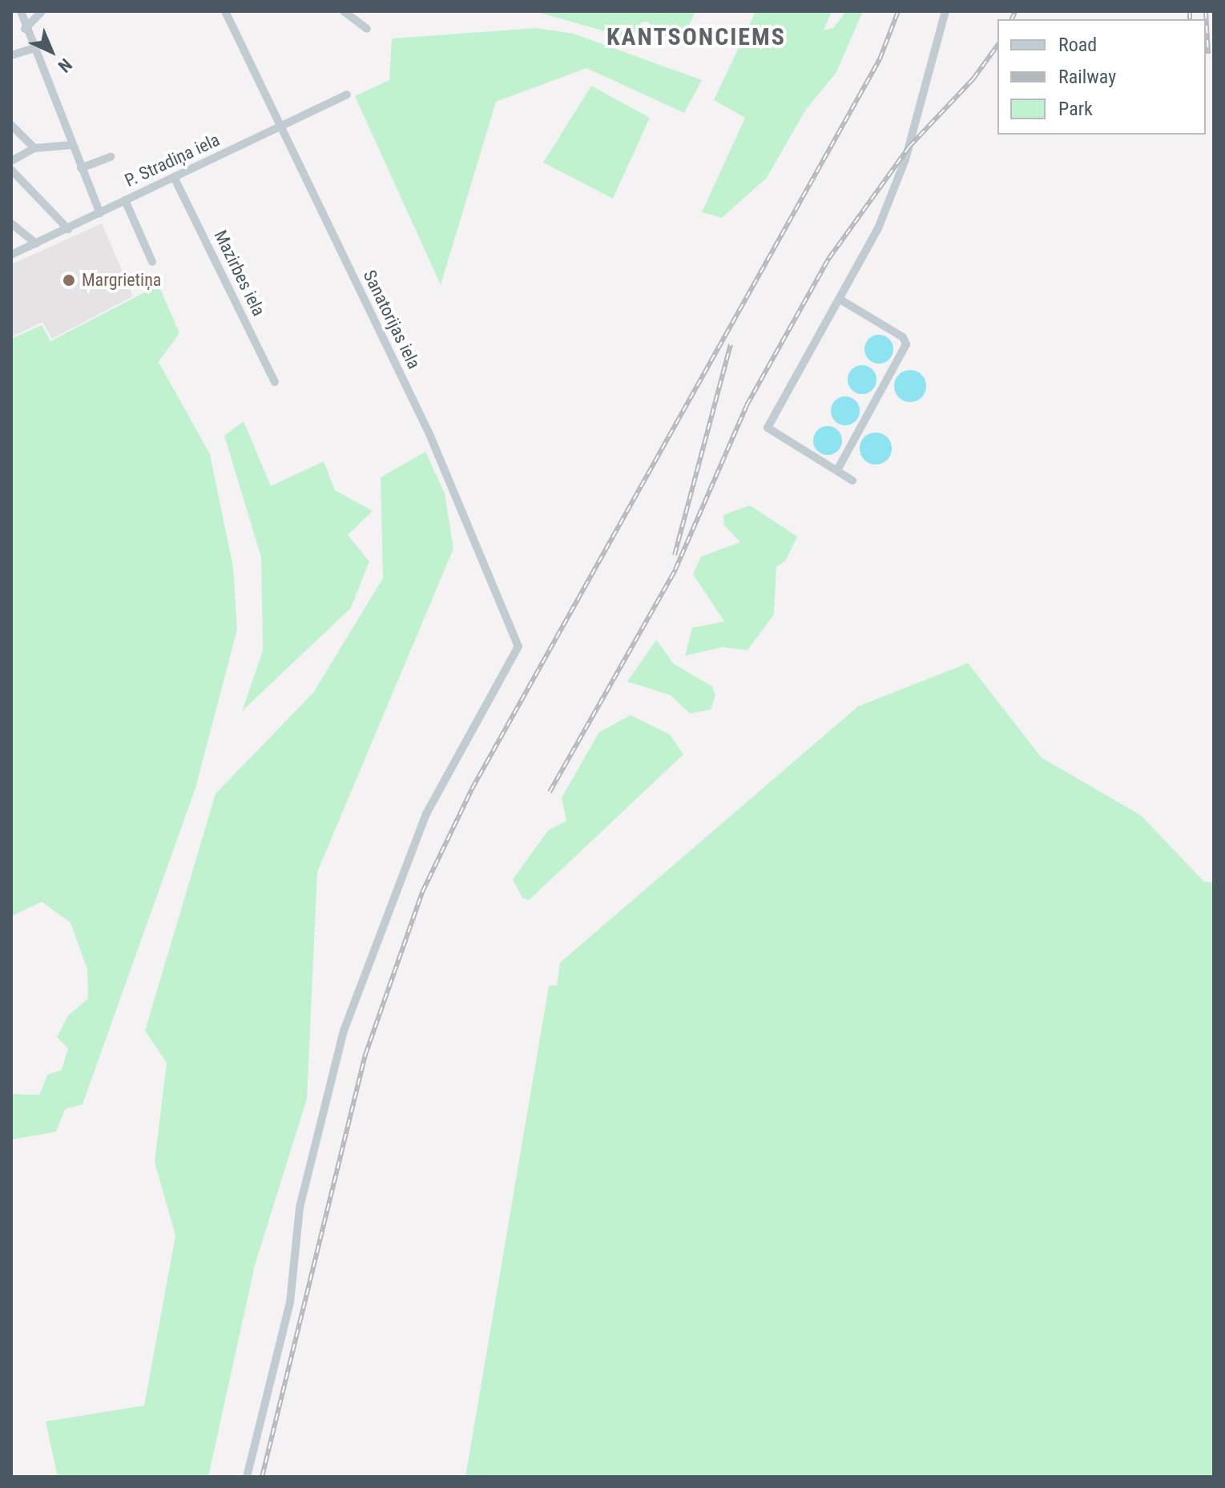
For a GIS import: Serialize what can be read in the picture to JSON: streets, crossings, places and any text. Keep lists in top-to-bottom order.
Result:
{
  "streets": {
    "street": ["P. Stradiņa iela", "Mazirbes iela", "Sanatorijas iela"]
  },
  "crossings": [
    ["P. Stradiņa iela", "Mazirbes iela"],
    ["P. Stradiņa iela", "Sanatorijas iela"]
  ],
  "districts": ["KANTSONCIEMS"],
  "places": ["Margrietiņa"],
  "legend": ["Road", "Railway", "Park"],
  "north": "bottom right"
}
